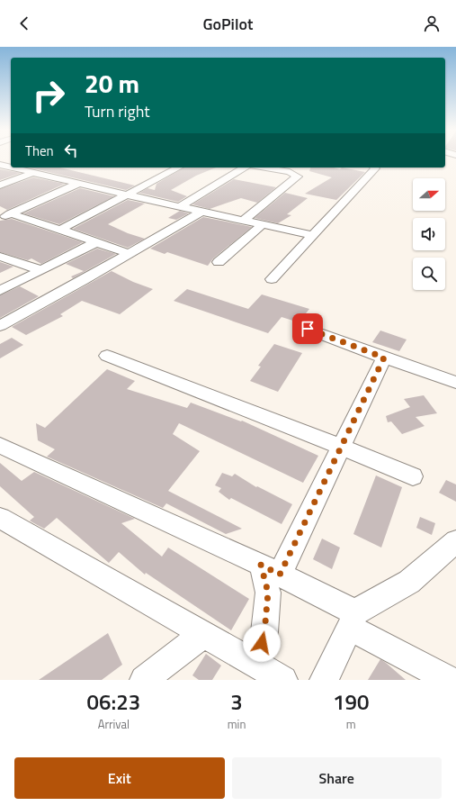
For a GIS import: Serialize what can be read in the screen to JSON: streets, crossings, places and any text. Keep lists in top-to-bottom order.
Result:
{
  "north": "right",
  "page": {
    "header": "GoPilot",
    "turn": ["20 m", "Turn right"],
    "then": "Then",
    "eta": [
      "06:23",
      "Arrival",
      "3",
      "min",
      "190",
      "m"
    ],
    "buttons": ["Exit", "Share"]
  }
}
